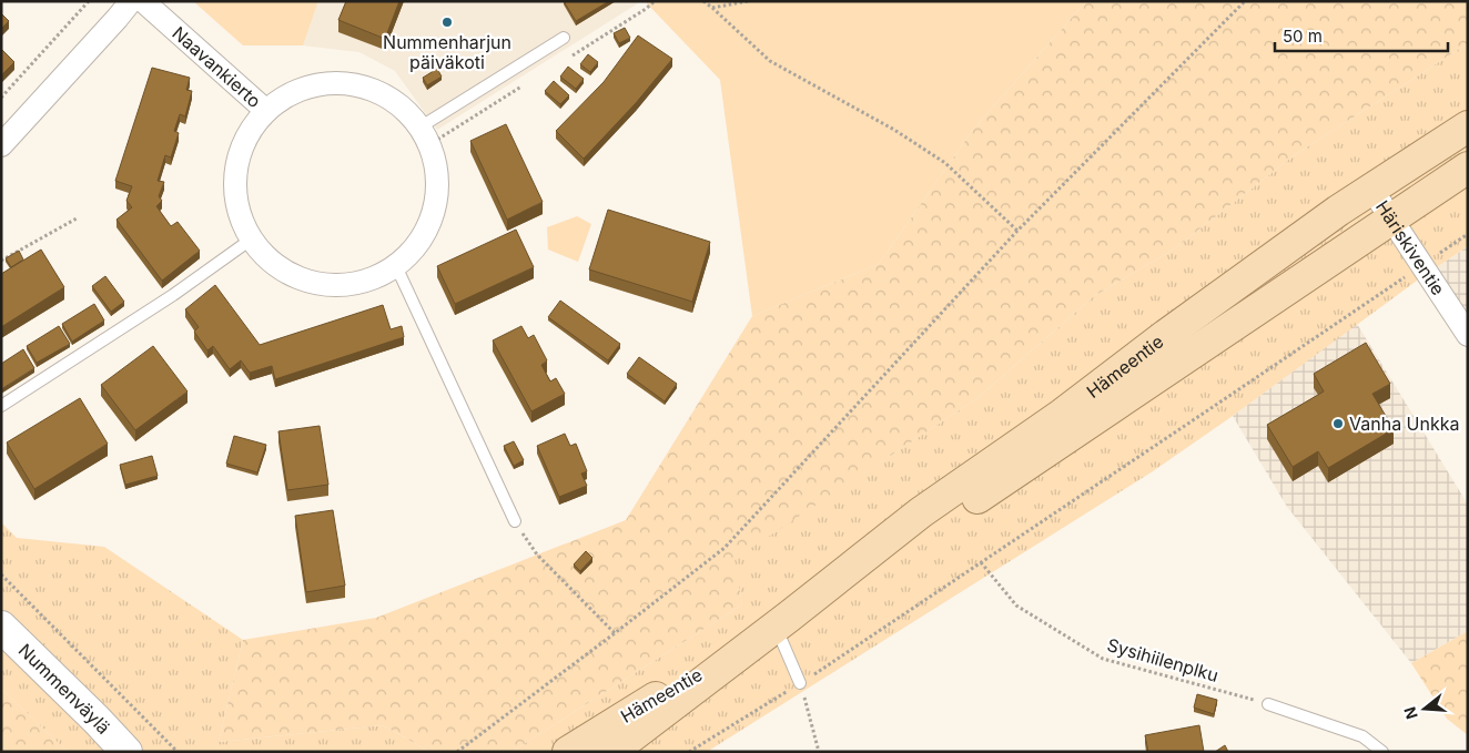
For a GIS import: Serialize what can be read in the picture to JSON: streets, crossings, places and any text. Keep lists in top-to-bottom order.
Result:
{
  "streets": {
    "main road": ["Hämeentie"],
    "street": ["Naavankierto", "Häriskiventie", "Nummenväylä"],
    "path": ["Sysihiilenplku"]
  },
  "crossings": [
    ["Häriskiventie", "Hämeentie"]
  ],
  "places": ["Nummenharjun päiväkoti", "Vanha Unkka"],
  "scale_bar": "50 m",
  "north": "left"
}
